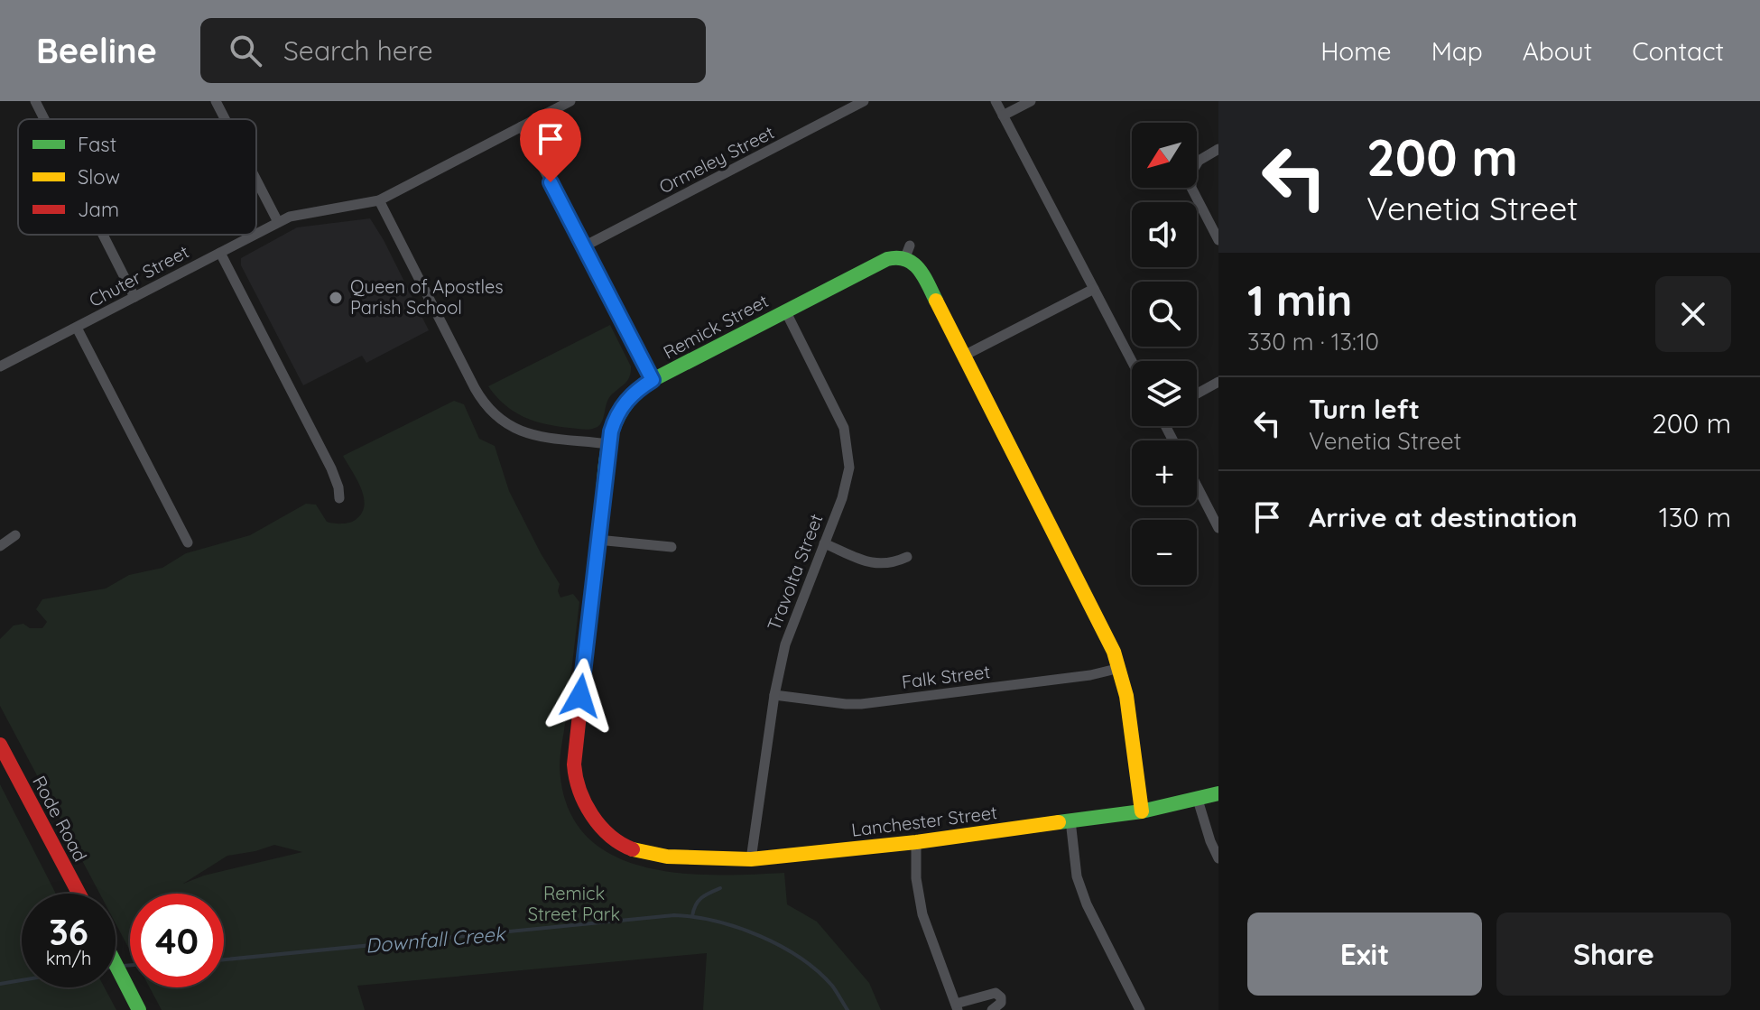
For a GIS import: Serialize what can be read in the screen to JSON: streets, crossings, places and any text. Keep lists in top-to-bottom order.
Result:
{
  "streets": {
    "street": [
      "Ormeley Street",
      "Chuter Street",
      "Remick Street",
      "Travolta Street",
      "Falk Street",
      "Rode Road",
      "Lanchester Street"
    ]
  },
  "crossings": [
    ["Remick Street", "Travolta Street"],
    ["Remick Street", "Falk Street"],
    ["Remick Street", "Lanchester Street"],
    ["Travolta Street", "Falk Street"],
    ["Travolta Street", "Lanchester Street"]
  ],
  "water": ["Downfall Creek"],
  "parks": ["Remick Street Park"],
  "places": ["Queen of Apostles Parish School"],
  "legend": ["Fast", "Slow", "Jam"],
  "north": "bottom left",
  "page": {
    "header": "Beeline",
    "search": "Search here",
    "nav": [
      "Home",
      "Map",
      "About",
      "Contact"
    ],
    "turn": ["200 m", "Venetia Street"],
    "map_buttons": ["+", "−"],
    "heading": ["1 min", "330 m · 13:10"],
    "list": [
      {
        "name": "Turn left",
        "note": "Venetia Street",
        "value": "200 m"
      },
      {
        "name": "Arrive at destination",
        "value": "130 m"
      }
    ],
    "speed": "36 km/h",
    "limit": "40",
    "buttons": ["Exit", "Share"]
  }
}
